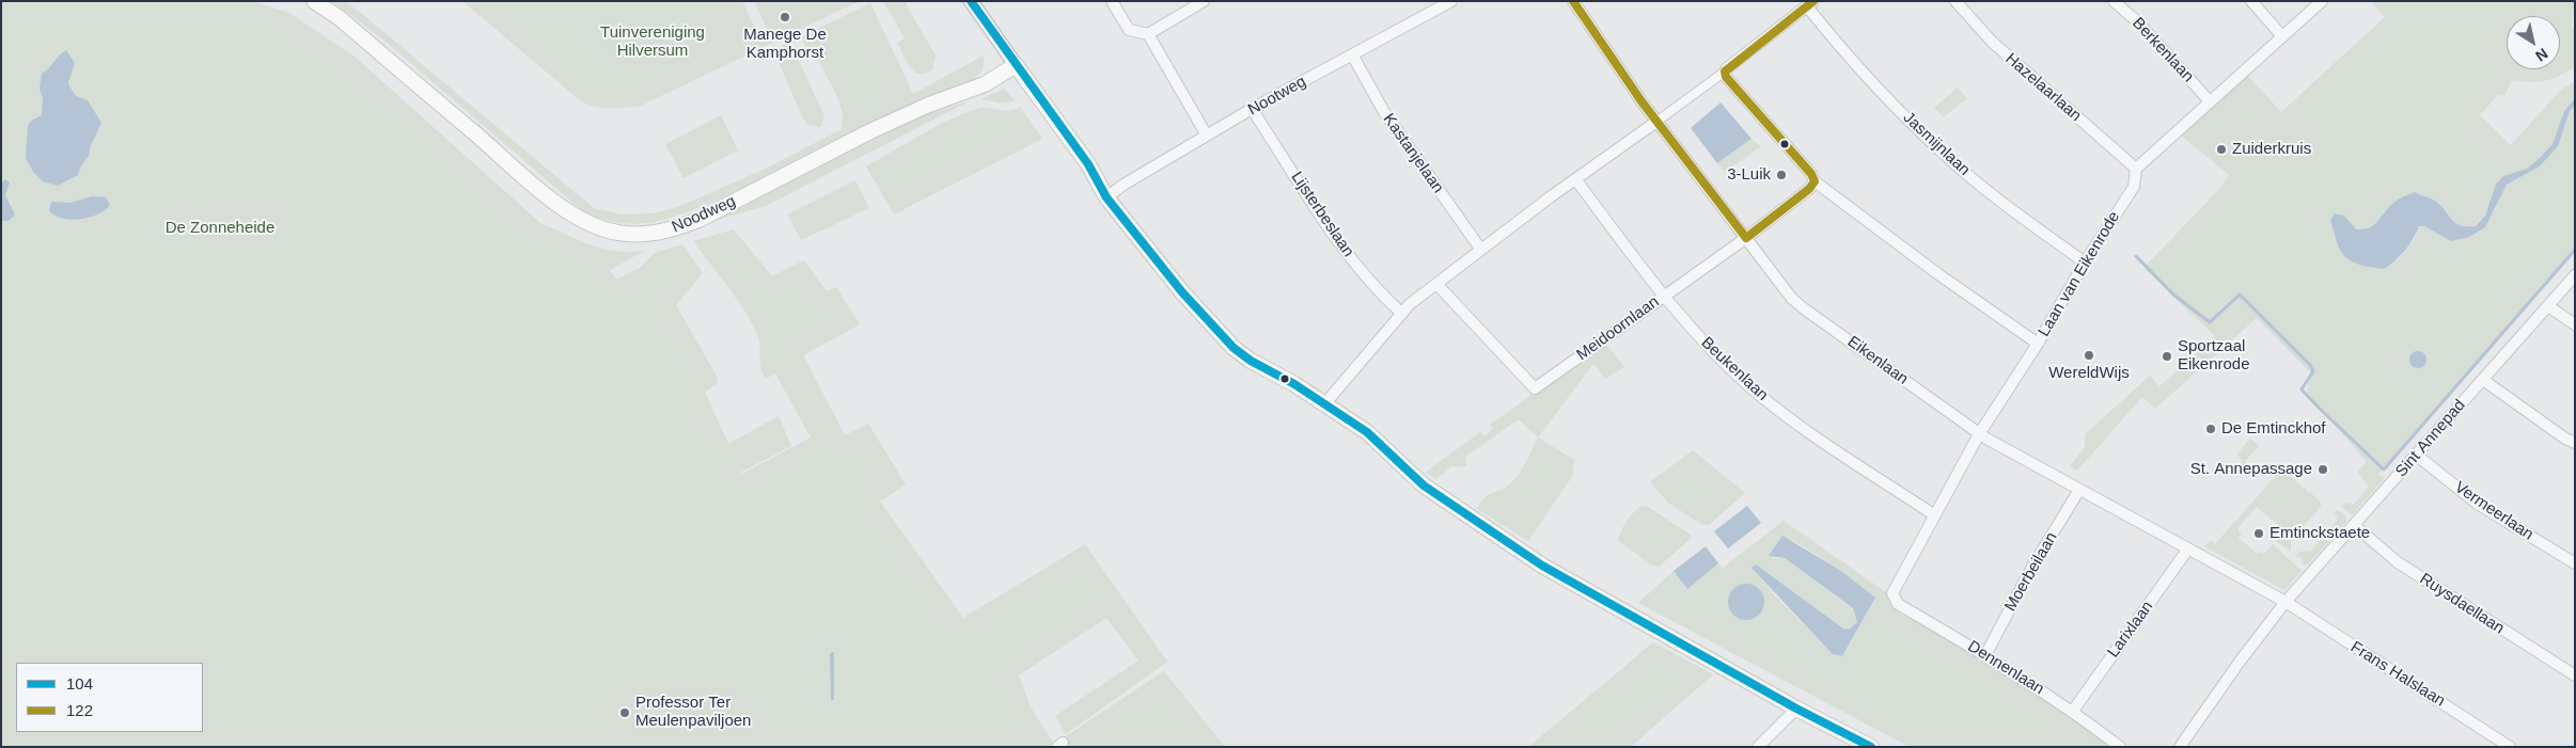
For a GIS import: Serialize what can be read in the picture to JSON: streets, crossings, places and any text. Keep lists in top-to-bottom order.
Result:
{
  "streets": {
    "main road": ["Noodweg"],
    "street": [
      "Berkenlaan",
      "Hazelaarlaan",
      "Nootweg",
      "Jasmijnlaan",
      "Kastanjelaan",
      "Lijsterbeslaan",
      "Laan van Eikenrode",
      "Meidoornlaan",
      "Eikenlaan",
      "Beukenlaan",
      "Sint Annepad",
      "Vermeerlaan",
      "Moerbeilaan",
      "Ruysdaellaan",
      "Larixlaan",
      "Dennenlaan",
      "Frans Halslaan"
    ]
  },
  "crossings": [
    ["Hazelaarlaan", "Laan van Eikenrode"],
    ["Nootweg", "Kastanjelaan"],
    ["Nootweg", "Lijsterbeslaan"],
    ["Jasmijnlaan", "Laan van Eikenrode"],
    ["Laan van Eikenrode", "Eikenlaan"],
    ["Laan van Eikenrode", "Beukenlaan"],
    ["Laan van Eikenrode", "Dennenlaan"],
    ["Meidoornlaan", "Eikenlaan"],
    ["Meidoornlaan", "Beukenlaan"],
    ["Eikenlaan", "Sint Annepad"],
    ["Eikenlaan", "Moerbeilaan"],
    ["Eikenlaan", "Larixlaan"],
    ["Eikenlaan", "Frans Halslaan"],
    ["Sint Annepad", "Vermeerlaan"],
    ["Sint Annepad", "Ruysdaellaan"],
    ["Sint Annepad", "Frans Halslaan"],
    ["Moerbeilaan", "Dennenlaan"],
    ["Larixlaan", "Dennenlaan"]
  ],
  "parks": ["Tuinvereniging Hilversum", "De Zonneheide"],
  "places": [
    "Manege De Kamphorst",
    "Zuiderkruis",
    "3-Luik",
    "WereldWijs",
    "Sportzaal Eikenrode",
    "De Emtinckhof",
    "St. Annepassage",
    "Emtinckstaete",
    "Professor Ter Meulenpaviljoen"
  ],
  "lines": ["transit line 104", "transit line 122"],
  "legend": ["104", "122"],
  "north": "bottom right"
}
